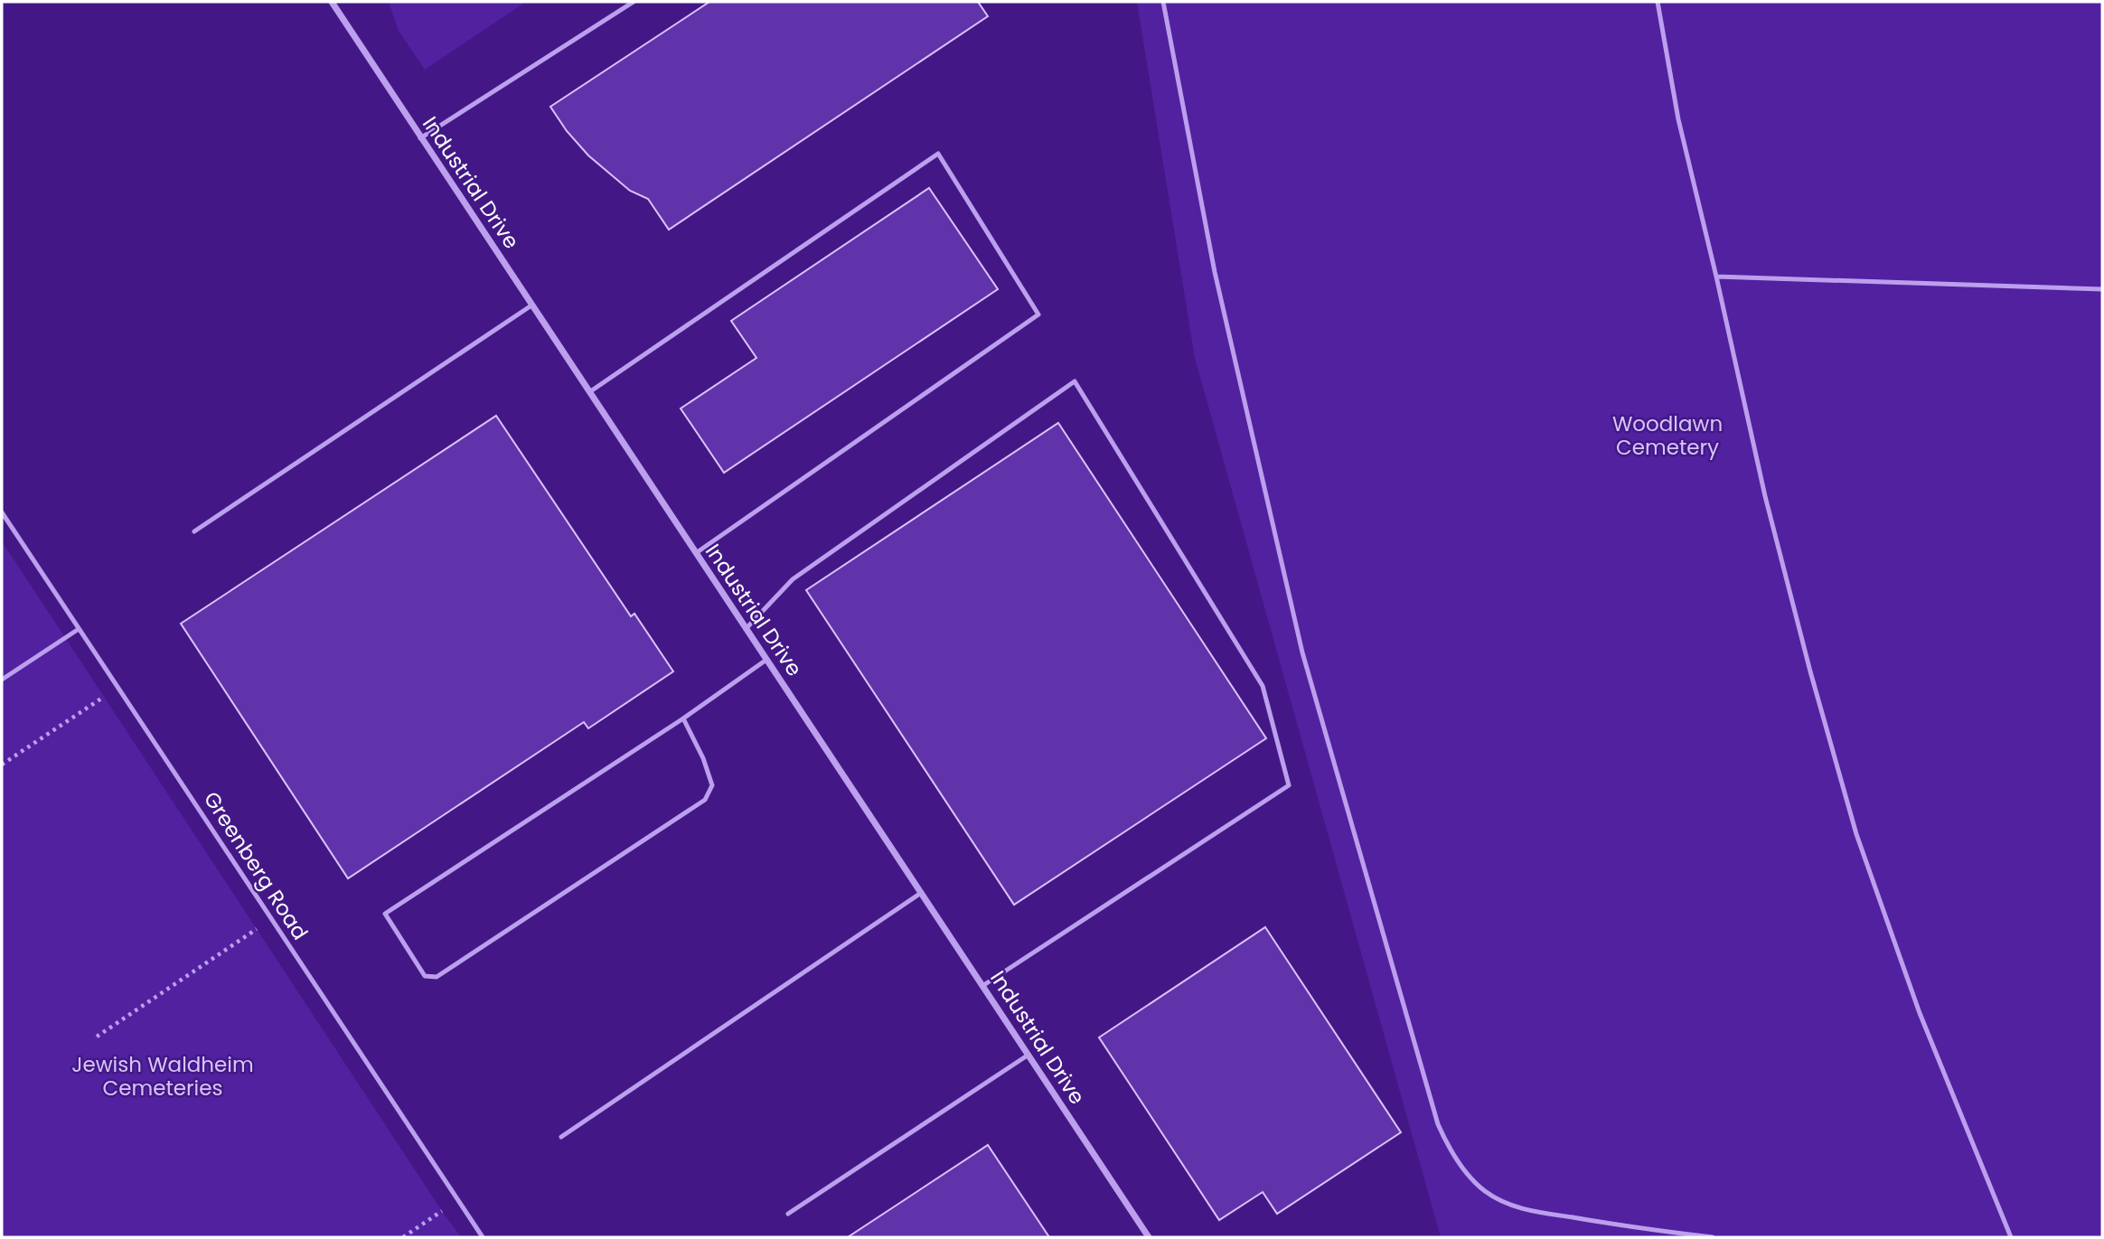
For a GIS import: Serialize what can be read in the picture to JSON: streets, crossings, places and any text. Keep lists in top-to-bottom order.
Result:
{
  "streets": {
    "street": ["Industrial Drive"],
    "lane": ["Greenberg Road"]
  },
  "parks": ["Woodlawn Cemetery", "Jewish Waldheim Cemeteries"]
}
